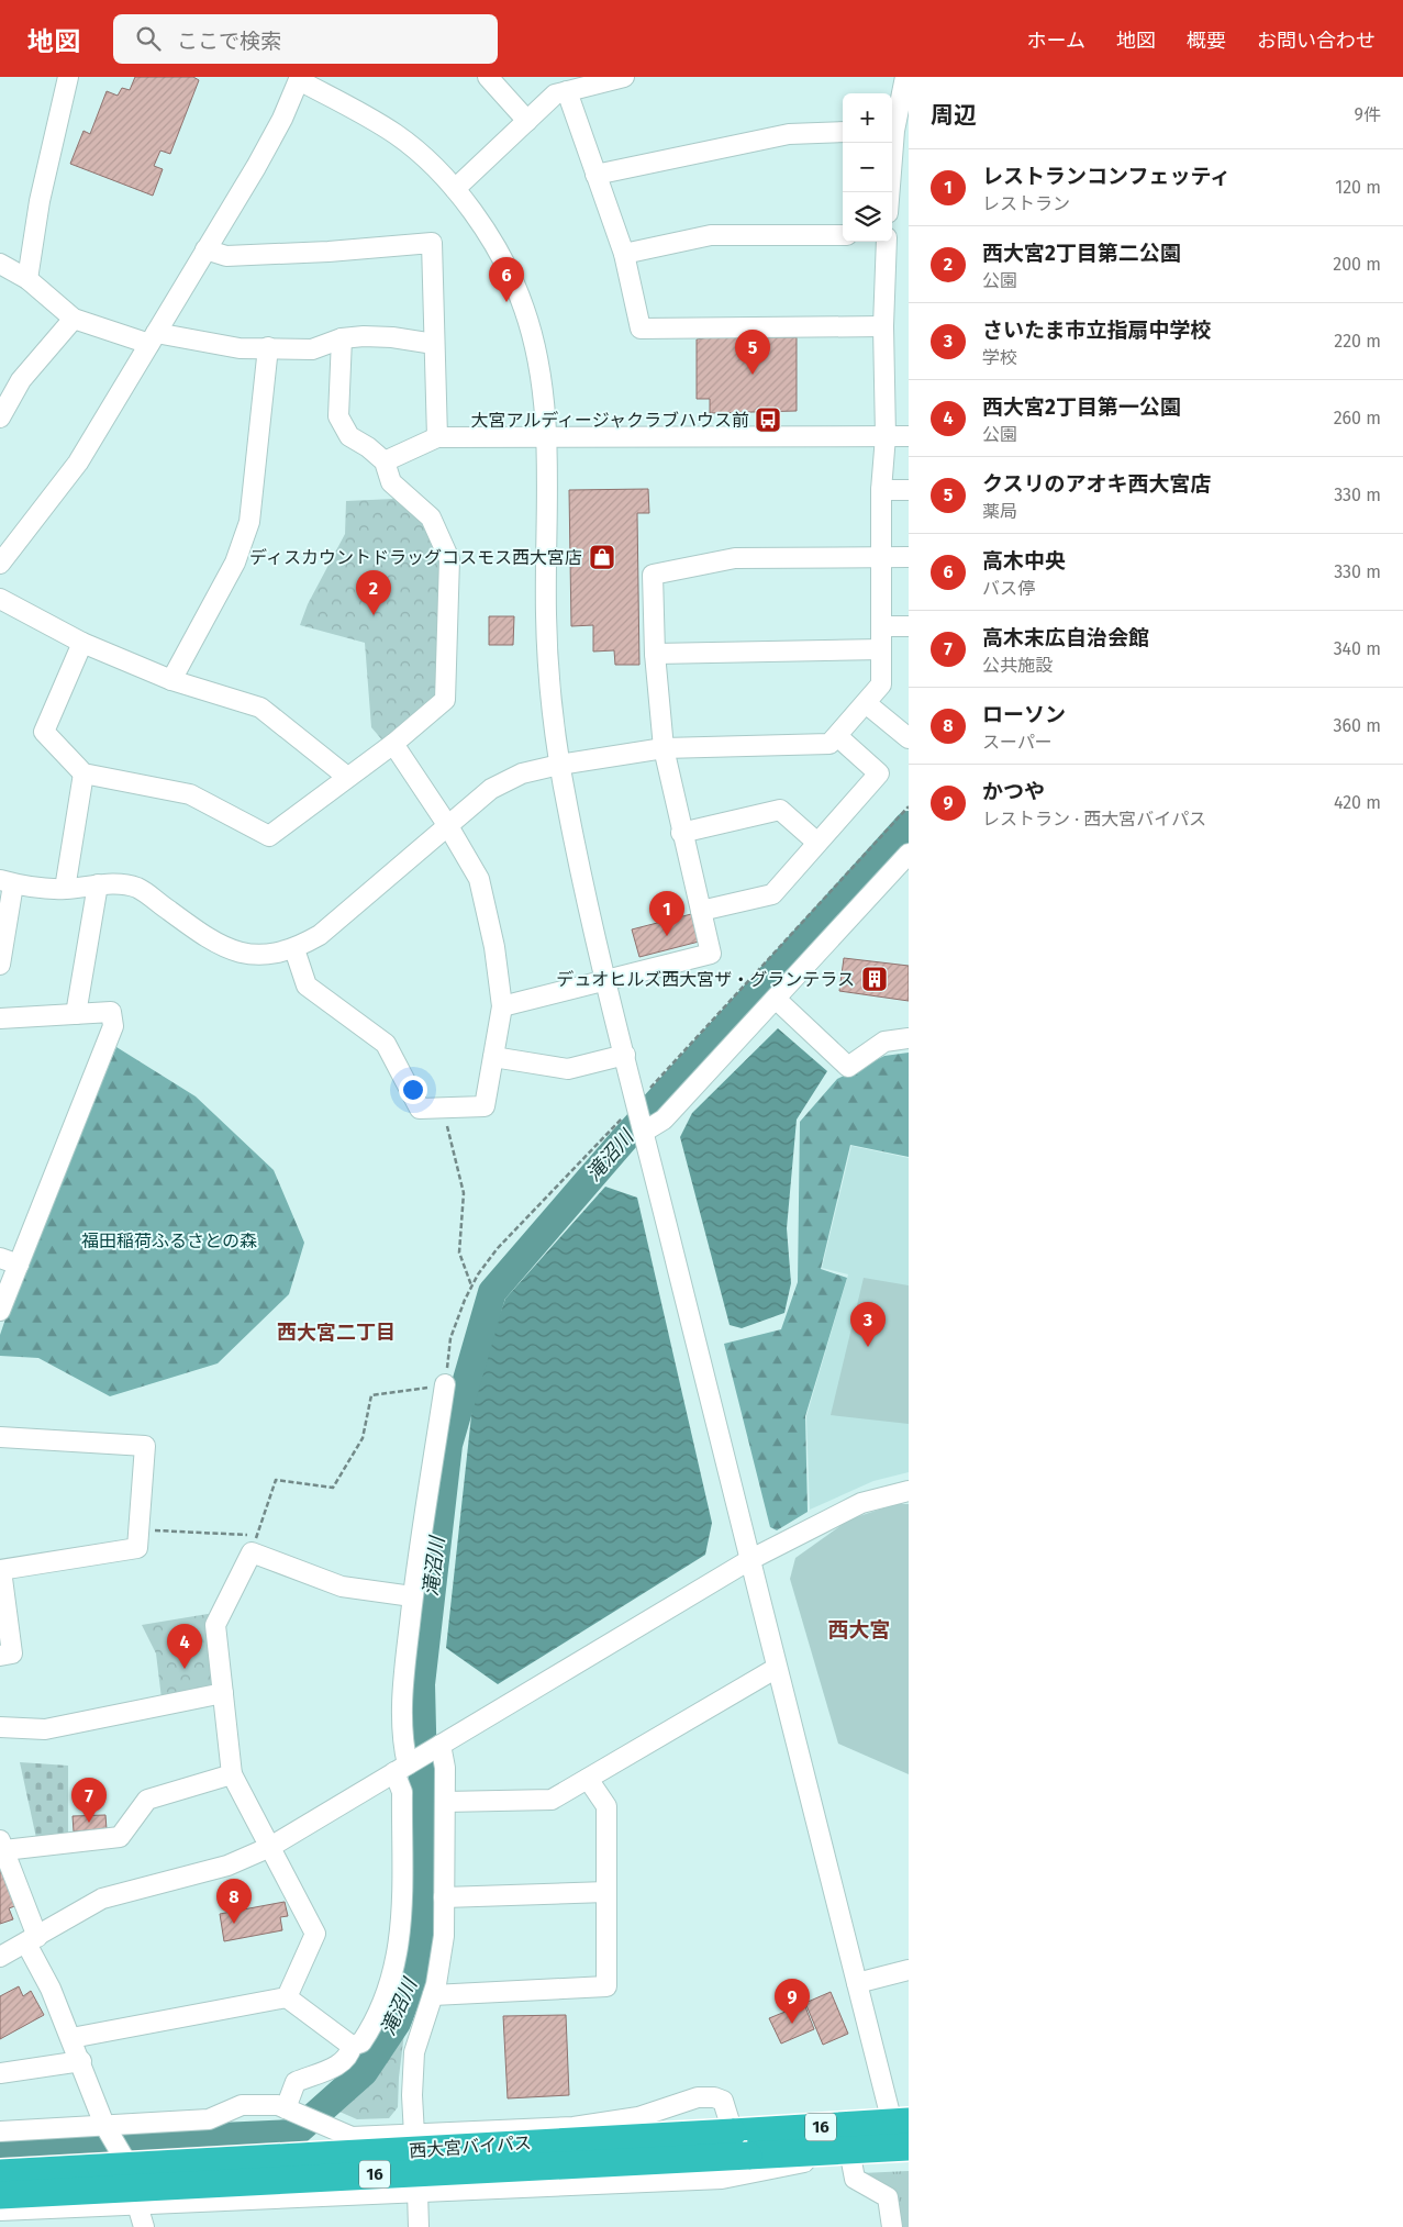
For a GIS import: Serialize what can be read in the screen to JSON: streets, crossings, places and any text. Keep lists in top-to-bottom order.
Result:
{
  "streets": {
    "highway": ["16", "西大宮バイパス"]
  },
  "districts": ["西大宮二丁目", "西大宮"],
  "water": ["滝沼川"],
  "parks": ["福田稲荷ふるさとの森"],
  "places": {
    "bus stop": ["大宮アルディージャクラブハウス前"],
    "shop": ["ディスカウントドラッグコスモス西大宮店"],
    "building": ["デュオヒルズ西大宮ザ・グランテラス"]
  },
  "page": {
    "header": "地図",
    "search": "ここで検索",
    "nav": [
      "ホーム",
      "地図",
      "概要",
      "お問い合わせ"
    ],
    "heading": ["周辺", "9件"],
    "map_buttons": ["+", "−"],
    "list": [
      {
        "mark": "1",
        "name": "レストランコンフェッティ",
        "note": "レストラン",
        "value": "120 m"
      },
      {
        "mark": "2",
        "name": "西大宮2丁目第二公園",
        "note": "公園",
        "value": "200 m"
      },
      {
        "mark": "3",
        "name": "さいたま市立指扇中学校",
        "note": "学校",
        "value": "220 m"
      },
      {
        "mark": "4",
        "name": "西大宮2丁目第一公園",
        "note": "公園",
        "value": "260 m"
      },
      {
        "mark": "5",
        "name": "クスリのアオキ西大宮店",
        "note": "薬局",
        "value": "330 m"
      },
      {
        "mark": "6",
        "name": "高木中央",
        "note": "バス停",
        "value": "330 m"
      },
      {
        "mark": "7",
        "name": "高木末広自治会館",
        "note": "公共施設",
        "value": "340 m"
      },
      {
        "mark": "8",
        "name": "ローソン",
        "note": "スーパー",
        "value": "360 m"
      },
      {
        "mark": "9",
        "name": "かつや",
        "note": "レストラン · 西大宮バイパス",
        "value": "420 m"
      }
    ],
    "pins": [
      "6",
      "5",
      "2",
      "1",
      "3",
      "4",
      "7",
      "8",
      "9"
    ]
  }
}
